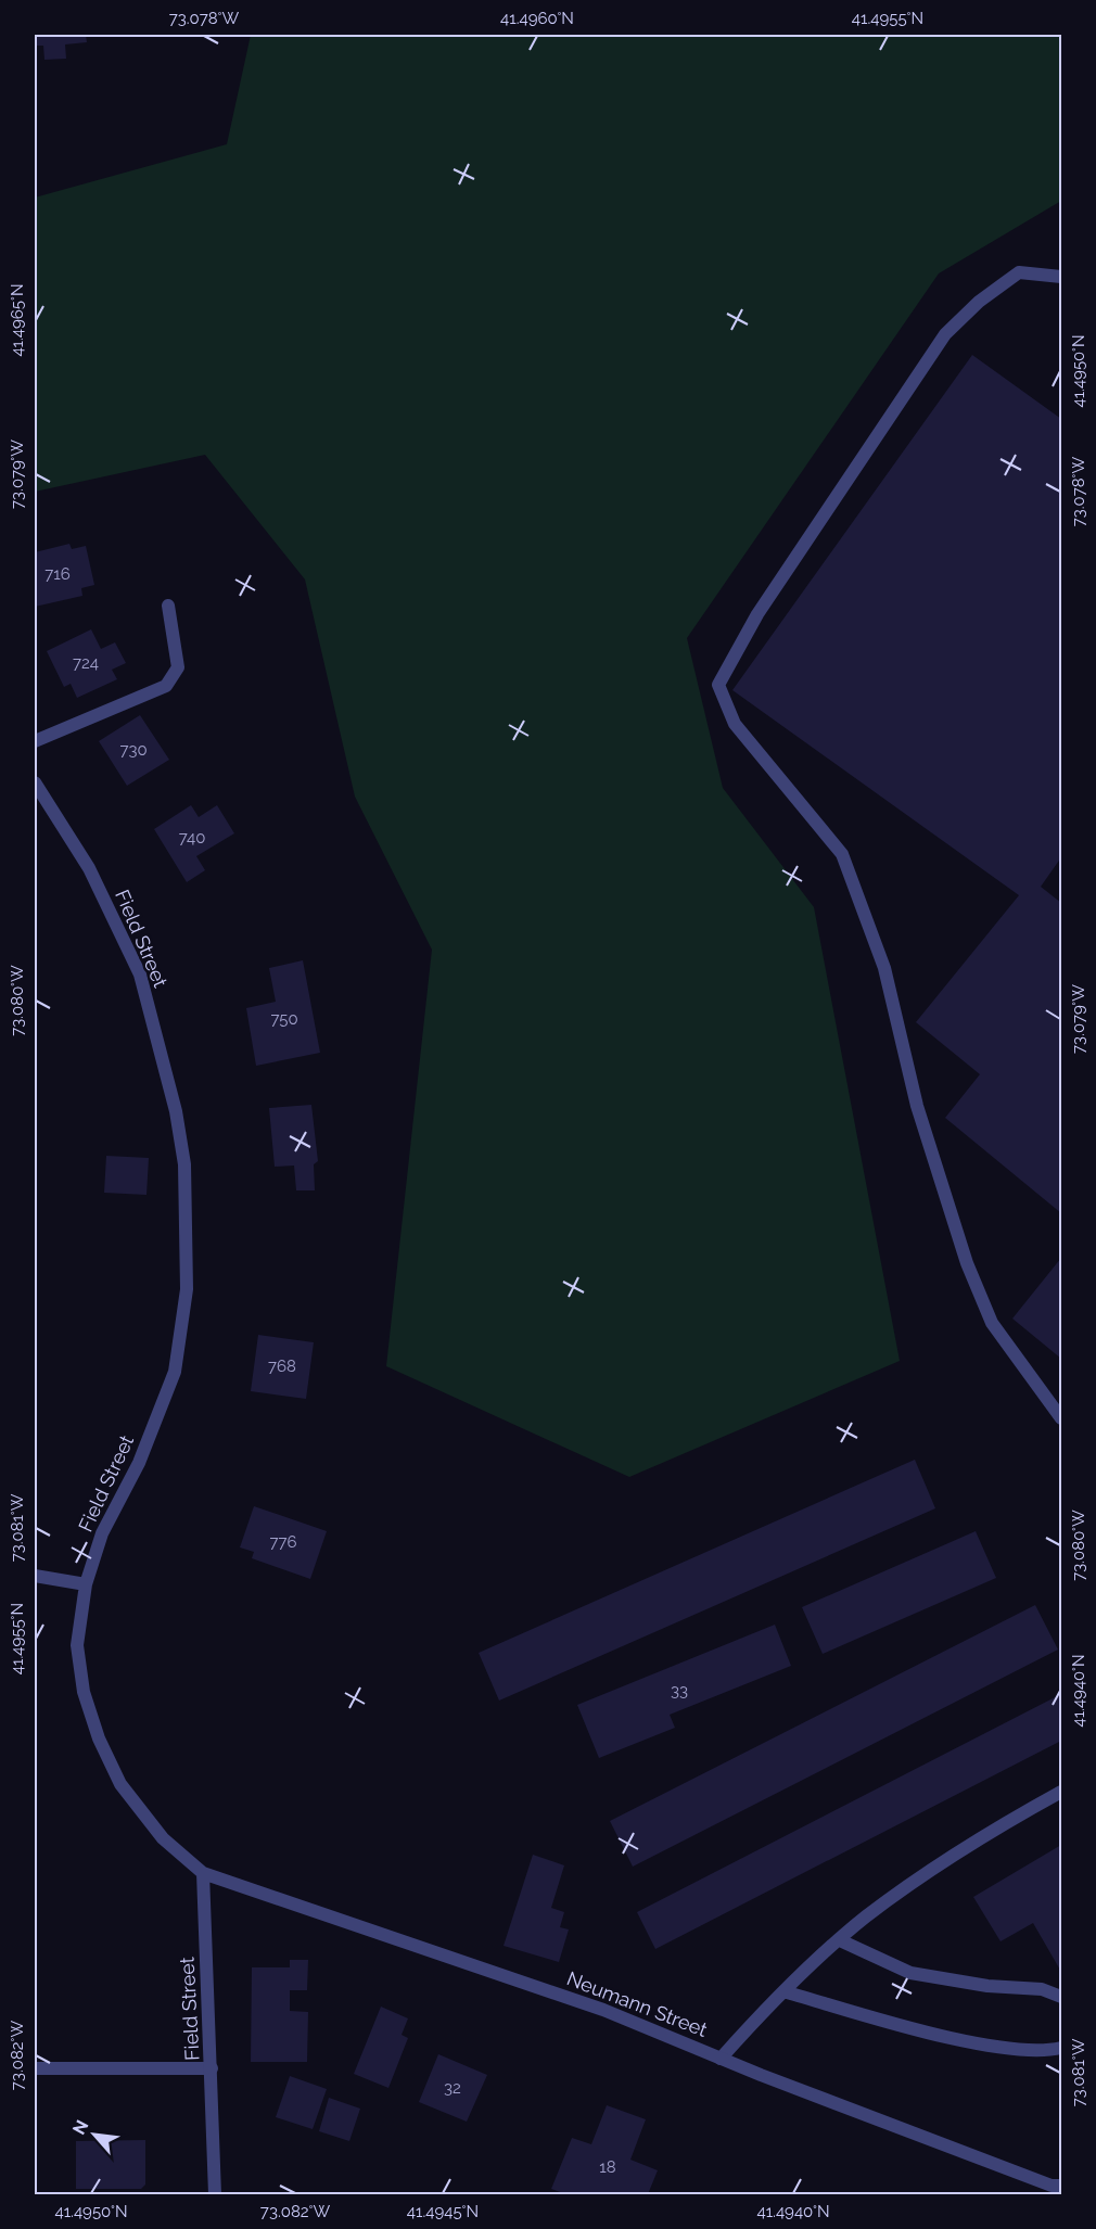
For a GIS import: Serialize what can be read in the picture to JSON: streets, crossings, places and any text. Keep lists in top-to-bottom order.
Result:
{
  "streets": {
    "street": ["Field Street", "Neumann Street"]
  },
  "crossings": [
    ["Field Street", "Neumann Street"]
  ],
  "house_numbers": [
    "716",
    "724",
    "730",
    "740",
    "750",
    "768",
    "776",
    "33",
    "32",
    "18"
  ],
  "north": "top left",
  "coordinates": [
    "73.078°W",
    "41.4960°N",
    "41.4955°N",
    "41.4965°N",
    "41.4950°N",
    "73.079°W",
    "73.080°W",
    "73.081°W",
    "41.4940°N",
    "73.082°W",
    "41.4945°N"
  ]
}
